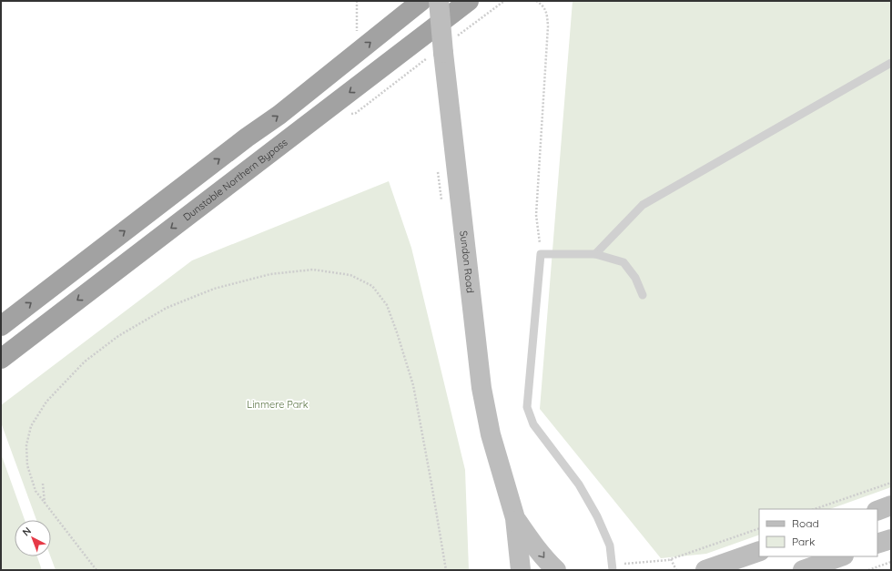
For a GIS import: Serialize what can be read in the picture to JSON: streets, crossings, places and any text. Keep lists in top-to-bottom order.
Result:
{
  "streets": {
    "highway": ["Dunstable Northern Bypass"],
    "main road": ["Sundon Road"]
  },
  "parks": ["Linmere Park"],
  "legend": ["Road", "Park"],
  "north": "top left"
}
